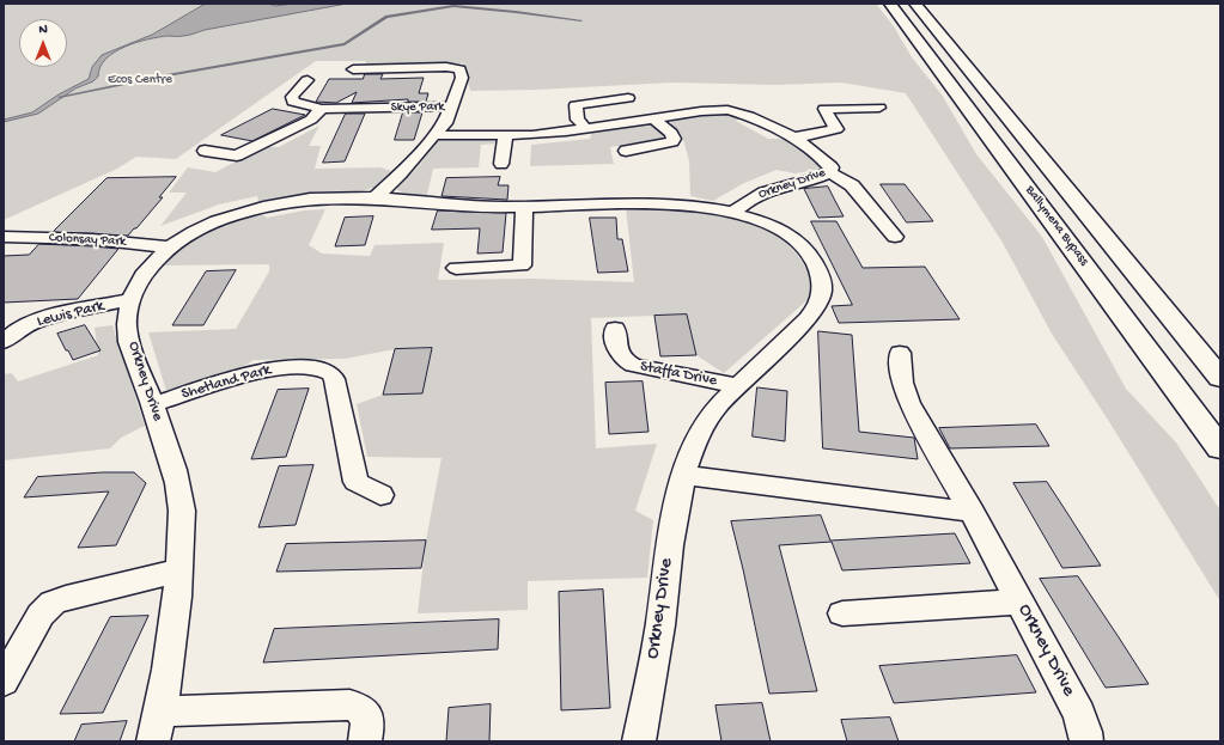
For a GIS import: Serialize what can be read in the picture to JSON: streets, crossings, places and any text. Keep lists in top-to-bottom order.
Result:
{
  "streets": {
    "highway": ["Ballymena Bypass"],
    "street": [
      "Skye Park",
      "Orkney Drive",
      "Colonsay Park",
      "Lewis Park",
      "Staffa Drive",
      "Shetland Park"
    ]
  },
  "crossings": [
    ["Orkney Drive", "Colonsay Park"],
    ["Orkney Drive", "Lewis Park"],
    ["Orkney Drive", "Staffa Drive"],
    ["Orkney Drive", "Shetland Park"]
  ],
  "parks": ["Ecos Centre"],
  "north": "top"
}
